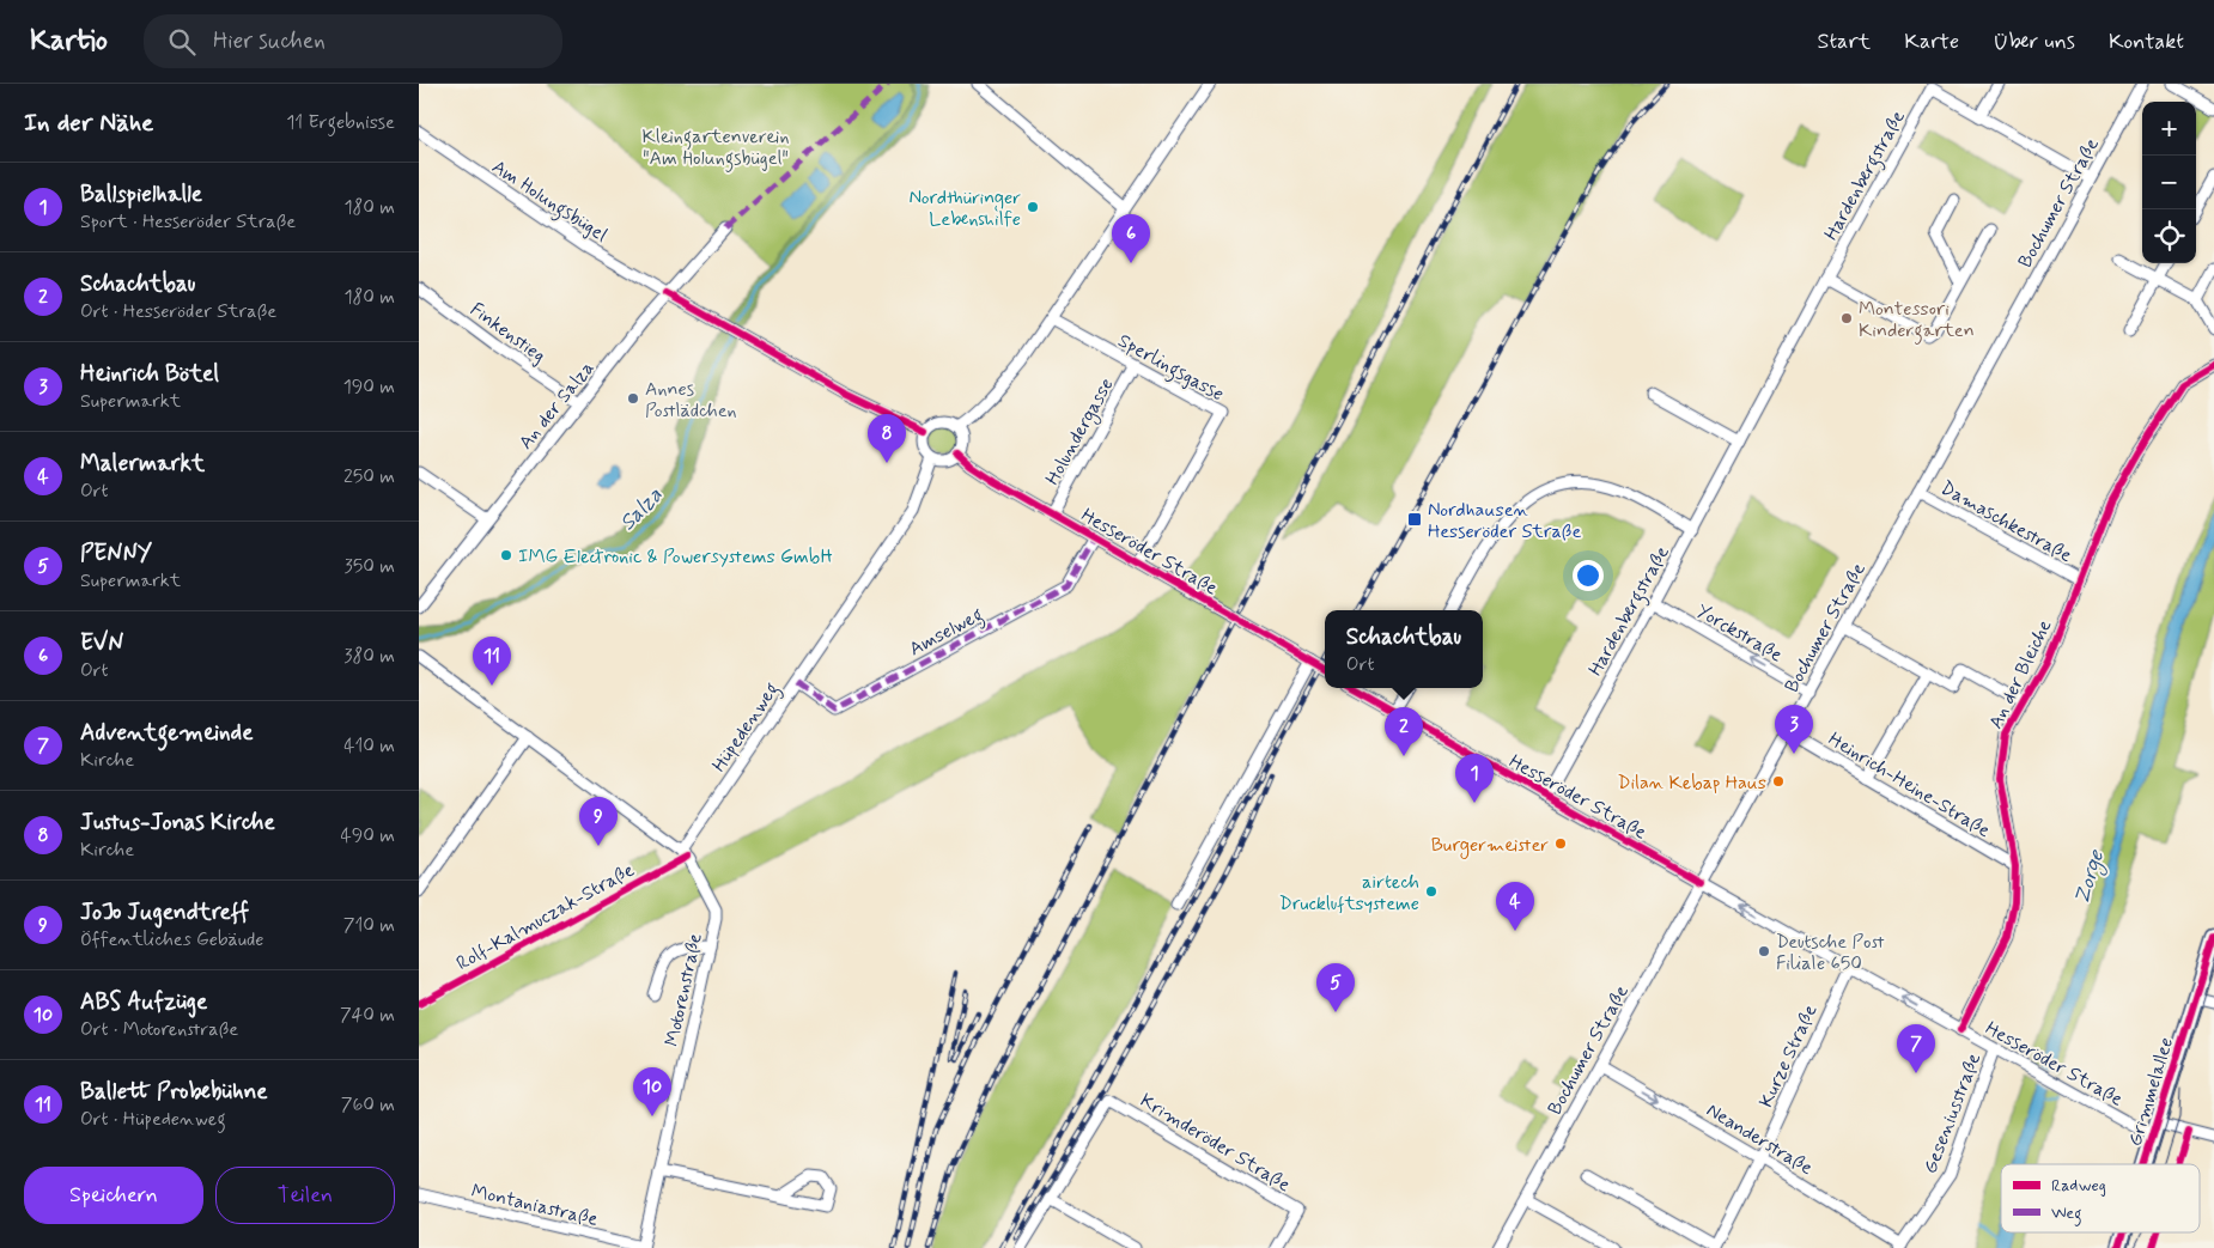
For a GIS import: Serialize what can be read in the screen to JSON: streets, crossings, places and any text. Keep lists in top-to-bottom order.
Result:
{
  "streets": {
    "main road": ["Grimmelallee"],
    "street": [
      "Hardenbergstraße",
      "Am Holungsbügel",
      "Bochumer Straße",
      "Finkenstieg",
      "Sperlingsgasse",
      "An der Salza",
      "Holundergasse",
      "Damaschkestraße",
      "Hesseröder Straße",
      "Amselweg",
      "Yorckstraße",
      "An der Bleiche",
      "Hüpedenweg",
      "Heinrich-Heine-Straße",
      "Motorenstraße",
      "Kurze Straße",
      "Geseniusstraße",
      "Neanderstraße",
      "Krimderöder Straße",
      "Montaniastraße"
    ],
    "cycle path": ["Rolf-Kalmuczak-Straße"]
  },
  "crossings": [
    ["Hardenbergstraße", "Bochumer Straße"],
    ["Hardenbergstraße", "Hesseröder Straße"],
    ["Hardenbergstraße", "Yorckstraße"],
    ["Am Holungsbügel", "An der Salza"],
    ["Bochumer Straße", "Damaschkestraße"],
    ["Bochumer Straße", "Hesseröder Straße"],
    ["Bochumer Straße", "Yorckstraße"],
    ["Bochumer Straße", "Heinrich-Heine-Straße"],
    ["Bochumer Straße", "Neanderstraße"],
    ["Finkenstieg", "An der Salza"],
    ["Sperlingsgasse", "Holundergasse"],
    ["Sperlingsgasse", "Hesseröder Straße"],
    ["Holundergasse", "Hesseröder Straße"],
    ["Damaschkestraße", "An der Bleiche"],
    ["Hesseröder Straße", "Amselweg"],
    ["Hesseröder Straße", "An der Bleiche"],
    ["Hesseröder Straße", "Hüpedenweg"],
    ["Hesseröder Straße", "Kurze Straße"],
    ["Hesseröder Straße", "Grimmelallee"],
    ["Hesseröder Straße", "Geseniusstraße"],
    ["Amselweg", "Hüpedenweg"],
    ["An der Bleiche", "Heinrich-Heine-Straße"],
    ["Hüpedenweg", "Motorenstraße"],
    ["Motorenstraße", "Montaniastraße"],
    ["Kurze Straße", "Neanderstraße"],
    ["Geseniusstraße", "Neanderstraße"]
  ],
  "one_way": ["Yorckstraße", "Neanderstraße"],
  "water": ["Salza", "Zorge"],
  "parks": ["Kleingartenverein \"Am Holungsbügel\""],
  "places": {
    "other": [
      "Nordthüringer Lebenshilfe",
      "Montessori Kindergarten",
      "Annes Postlädchen",
      "IMG Electronic & Powersystems GmbH",
      "Dilan Kebap Haus",
      "Burgermeister",
      "airtech Druckluftsysteme",
      "Deutsche Post Filiale 650"
    ],
    "transit": ["Nordhausen Hesseröder Straße"]
  },
  "legend": ["Radweg", "Weg"],
  "page": {
    "header": "Kartio",
    "search": "Hier suchen",
    "nav": [
      "Start",
      "Karte",
      "Über uns",
      "Kontakt"
    ],
    "heading": ["In der Nähe", "11 Ergebnisse"],
    "map_buttons": ["+", "−"],
    "list": [
      {
        "mark": "1",
        "name": "Ballspielhalle",
        "note": "Sport · Hesseröder Straße",
        "value": "180 m"
      },
      {
        "mark": "2",
        "name": "Schachtbau",
        "note": "Ort · Hesseröder Straße",
        "value": "180 m"
      },
      {
        "mark": "3",
        "name": "Heinrich Bötel",
        "note": "Supermarkt",
        "value": "190 m"
      },
      {
        "mark": "4",
        "name": "Malermarkt",
        "note": "Ort",
        "value": "250 m"
      },
      {
        "mark": "5",
        "name": "PENNY",
        "note": "Supermarkt",
        "value": "350 m"
      },
      {
        "mark": "6",
        "name": "EVN",
        "note": "Ort",
        "value": "380 m"
      },
      {
        "mark": "7",
        "name": "Adventgemeinde",
        "note": "Kirche",
        "value": "410 m"
      },
      {
        "mark": "8",
        "name": "Justus-Jonas Kirche",
        "note": "Kirche",
        "value": "490 m"
      },
      {
        "mark": "9",
        "name": "JoJo Jugendtreff",
        "note": "Öffentliches Gebäude",
        "value": "710 m"
      },
      {
        "mark": "10",
        "name": "ABS Aufzüge",
        "note": "Ort · Motorenstraße",
        "value": "740 m"
      },
      {
        "mark": "11",
        "name": "Ballett Probebühne",
        "note": "Ort · Hüpedenweg",
        "value": "760 m"
      }
    ],
    "pins": [
      "6",
      "8",
      "11",
      "3",
      "2",
      "1",
      "9",
      "4",
      "5",
      "7",
      "10"
    ],
    "popup": ["Schachtbau", "Ort"],
    "buttons": ["Speichern", "Teilen"]
  }
}
